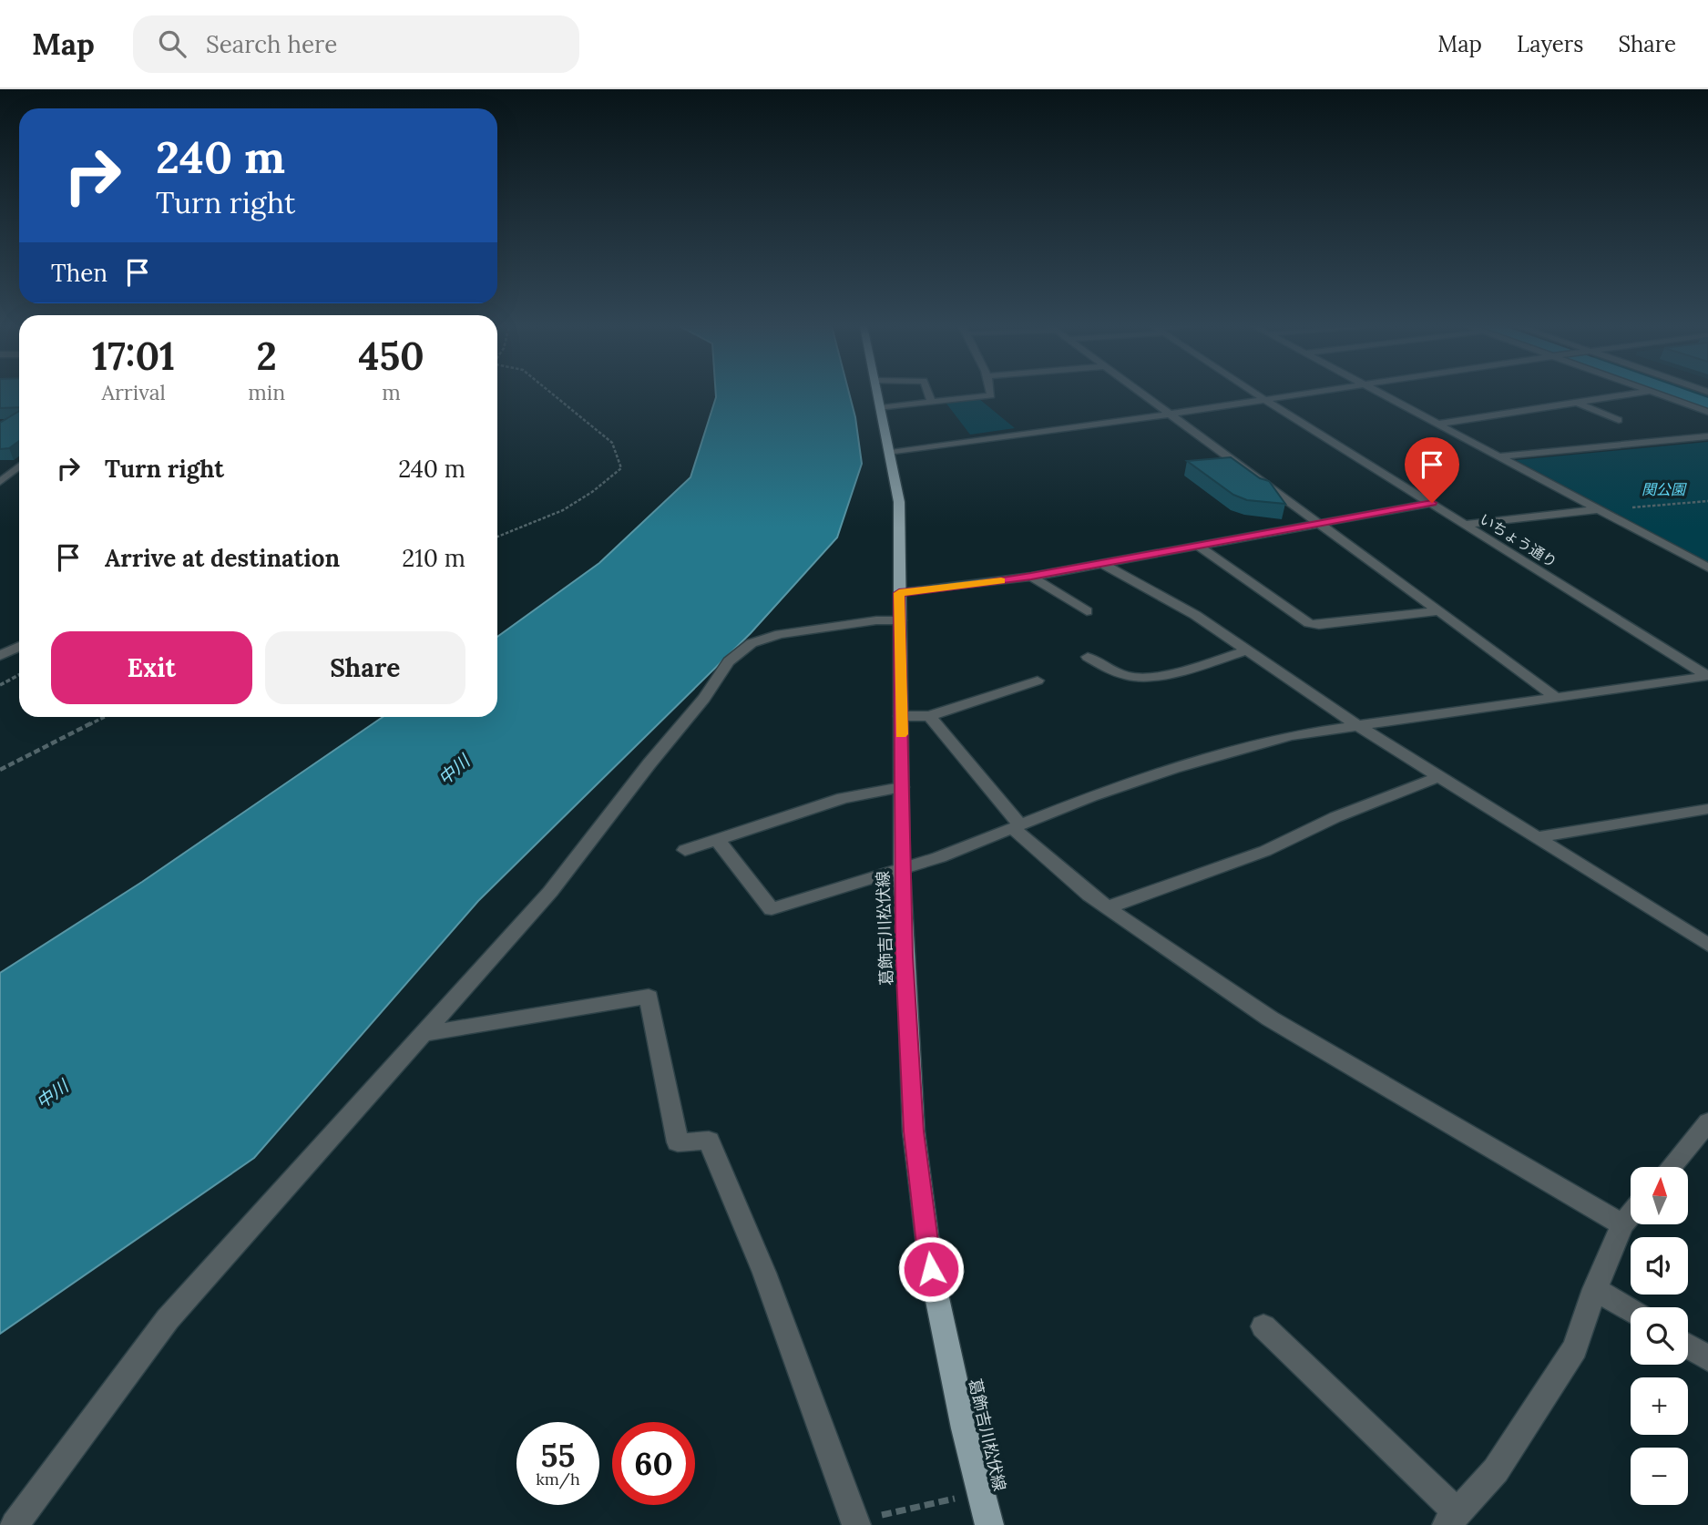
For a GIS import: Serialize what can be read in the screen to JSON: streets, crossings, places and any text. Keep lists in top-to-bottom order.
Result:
{
  "streets": {
    "main road": ["葛飾吉川松伏線"],
    "street": ["いちょう通り"]
  },
  "water": ["中川"],
  "parks": ["関公園"],
  "north": "top",
  "page": {
    "header": "Map",
    "search": "Search here",
    "nav": ["Map", "Layers", "Share"],
    "turn": ["240 m", "Turn right"],
    "then": "Then",
    "eta": [
      "17:01",
      "Arrival",
      "2",
      "min",
      "450",
      "m"
    ],
    "list": [
      {
        "name": "Turn right",
        "value": "240 m"
      },
      {
        "name": "Arrive at destination",
        "value": "210 m"
      }
    ],
    "buttons": ["Exit", "Share"],
    "map_buttons": ["+", "−"],
    "speed": "55 km/h",
    "limit": "60"
  }
}
